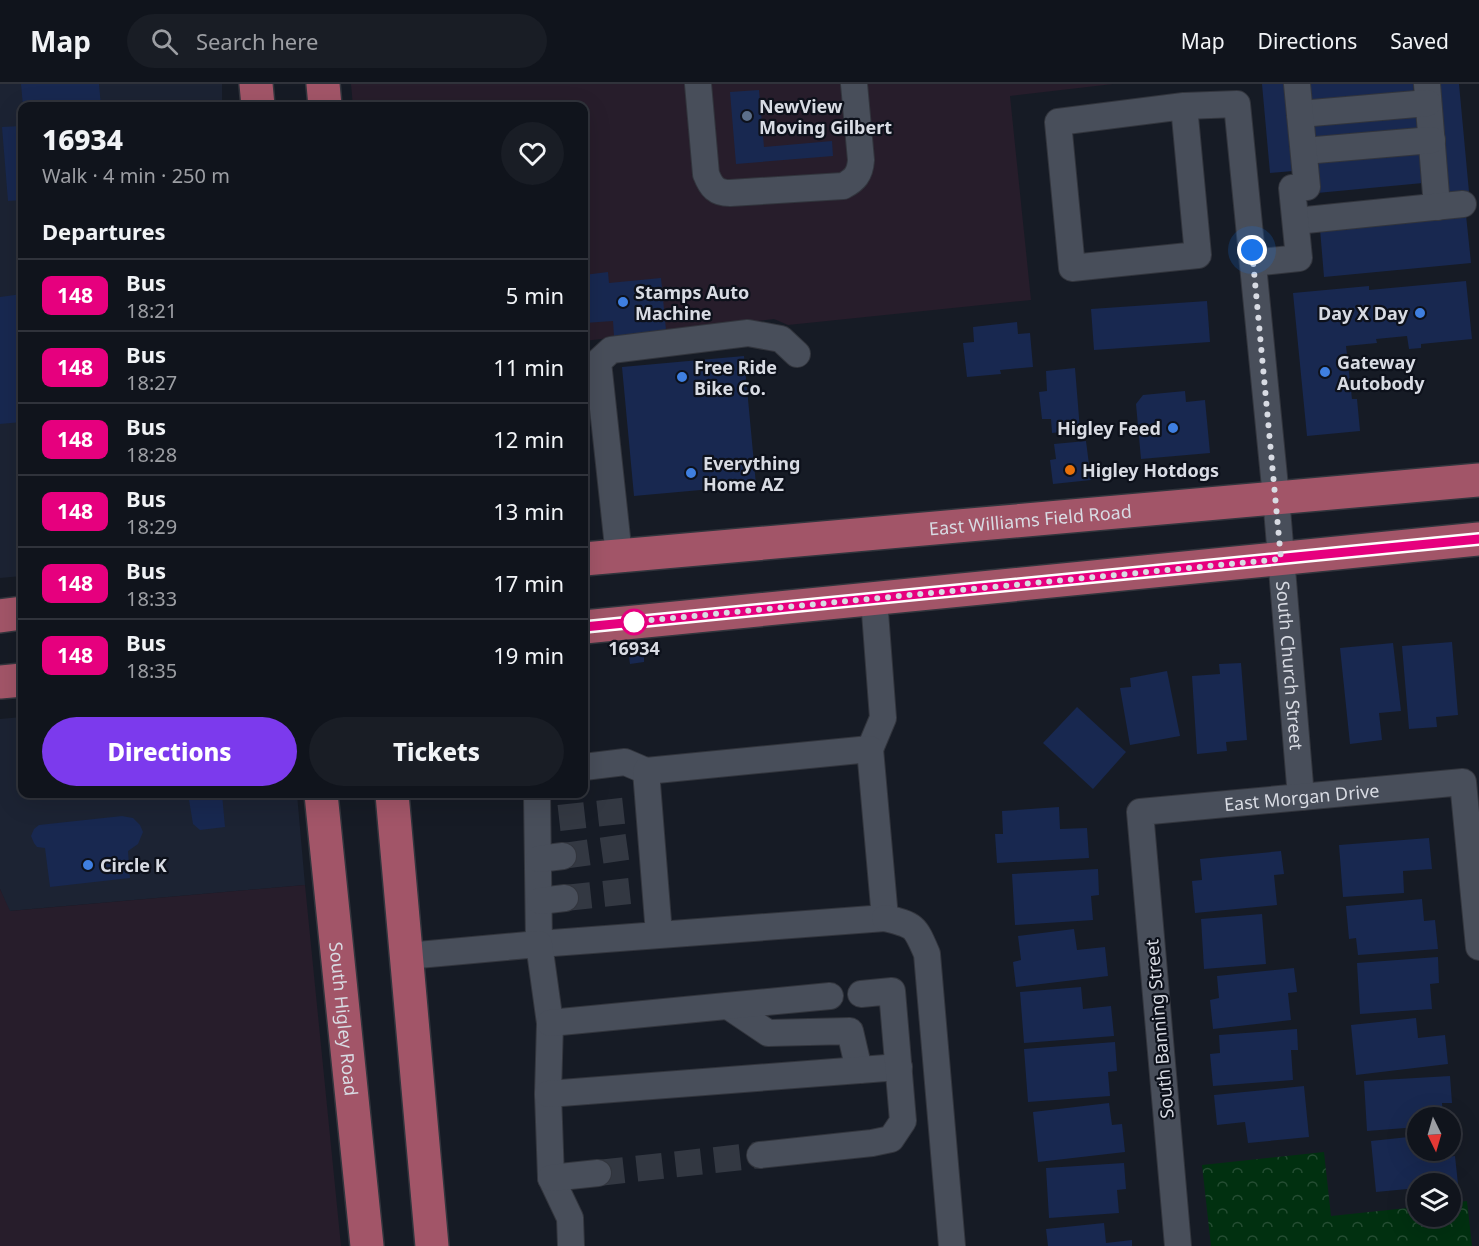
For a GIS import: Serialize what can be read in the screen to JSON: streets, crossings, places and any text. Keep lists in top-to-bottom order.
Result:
{
  "streets": {
    "main road": ["East Williams Field Road", "South Higley Road"],
    "street": ["South Church Street", "East Morgan Drive", "South Banning Street"]
  },
  "crossings": [
    ["East Williams Field Road", "South Church Street"],
    ["South Church Street", "East Morgan Drive"],
    ["East Morgan Drive", "South Banning Street"]
  ],
  "places": [
    "NewView Moving Gilbert",
    "Stamps Auto Machine",
    "Day X Day",
    "Gateway Autobody",
    "Free Ride Bike Co.",
    "Higley Feed",
    "Higley Hotdogs",
    "Everything Home AZ",
    "16934",
    "Circle K"
  ],
  "lines": ["bus line 148"],
  "north": "bottom",
  "page": {
    "header": "Map",
    "search": "Search here",
    "nav": ["Map", "Directions", "Saved"],
    "heading": [
      ["16934", "Walk · 4 min · 250 m"],
      "Departures"
    ],
    "list": [
      {
        "mark": "148",
        "name": "Bus",
        "note": "18:21",
        "value": "5 min"
      },
      {
        "mark": "148",
        "name": "Bus",
        "note": "18:27",
        "value": "11 min"
      },
      {
        "mark": "148",
        "name": "Bus",
        "note": "18:28",
        "value": "12 min"
      },
      {
        "mark": "148",
        "name": "Bus",
        "note": "18:29",
        "value": "13 min"
      },
      {
        "mark": "148",
        "name": "Bus",
        "note": "18:33",
        "value": "17 min"
      },
      {
        "mark": "148",
        "name": "Bus",
        "note": "18:35",
        "value": "19 min"
      }
    ],
    "buttons": ["Directions", "Tickets"]
  }
}
